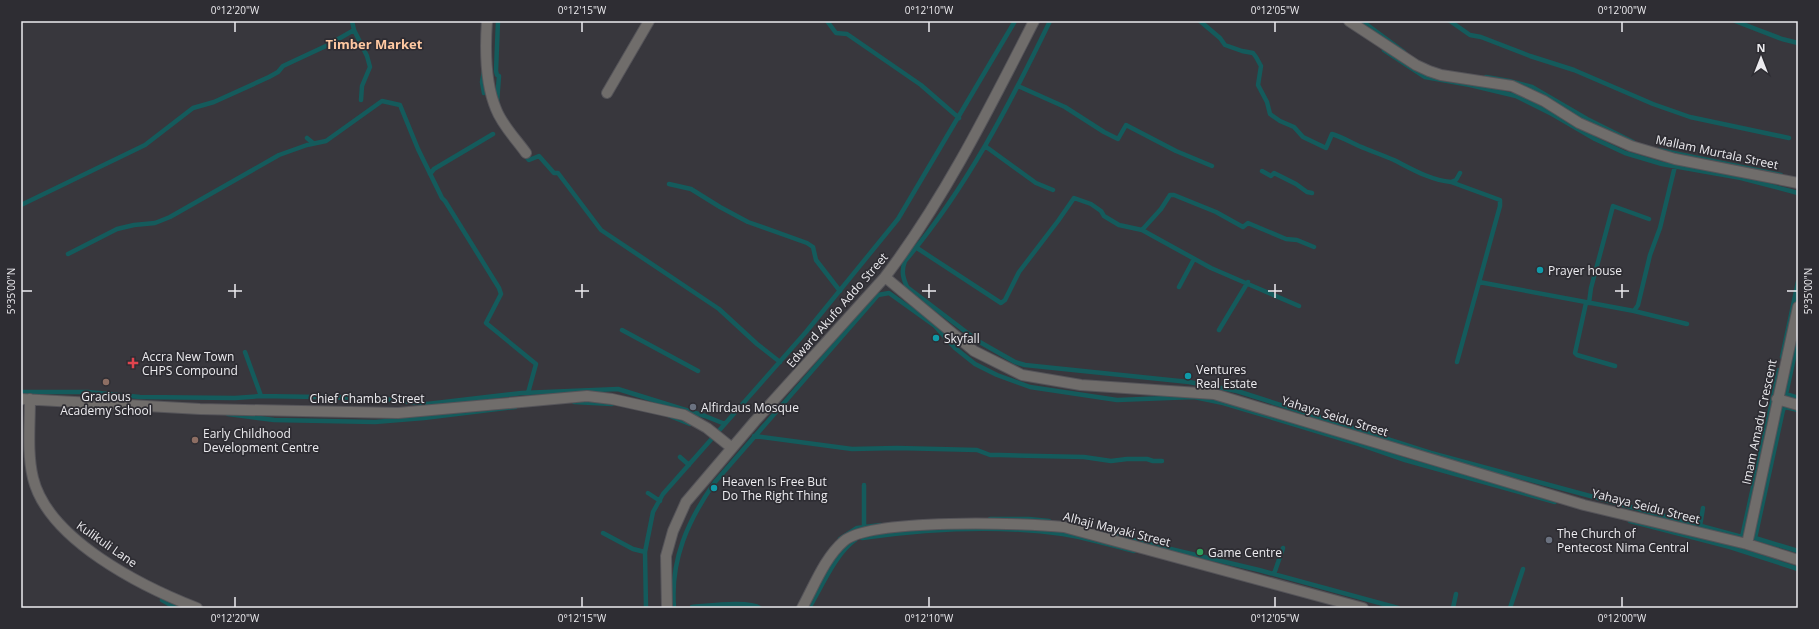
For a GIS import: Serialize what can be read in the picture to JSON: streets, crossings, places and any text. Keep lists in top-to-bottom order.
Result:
{
  "streets": {
    "street": [
      "Mallam Murtala Street",
      "Edward Akufo Addo Street",
      "Chief Chamba Street",
      "Yahaya Seidu Street",
      "Imam Amadu Crescent",
      "Alhaji Mayaki Street",
      "Kulikuli Lane"
    ]
  },
  "crossings": [
    ["Edward Akufo Addo Street", "Chief Chamba Street"],
    ["Edward Akufo Addo Street", "Yahaya Seidu Street"],
    ["Chief Chamba Street", "Kulikuli Lane"],
    ["Yahaya Seidu Street", "Imam Amadu Crescent"]
  ],
  "districts": ["Timber Market"],
  "places": {
    "other": [
      "Prayer house",
      "Skyfall",
      "Ventures Real Estate",
      "Gracious Academy School",
      "Alfirdaus Mosque",
      "Early Childhood Development Centre",
      "Heaven Is Free But Do The Right Thing",
      "The Church of Pentecost Nima Central",
      "Game Centre"
    ],
    "health": ["Accra New Town CHPS Compound"]
  },
  "north": "top",
  "coordinates": [
    "0°12'20\"W",
    "0°12'15\"W",
    "0°12'10\"W",
    "0°12'05\"W",
    "0°12'00\"W",
    "5°35'00\"N"
  ]
}
